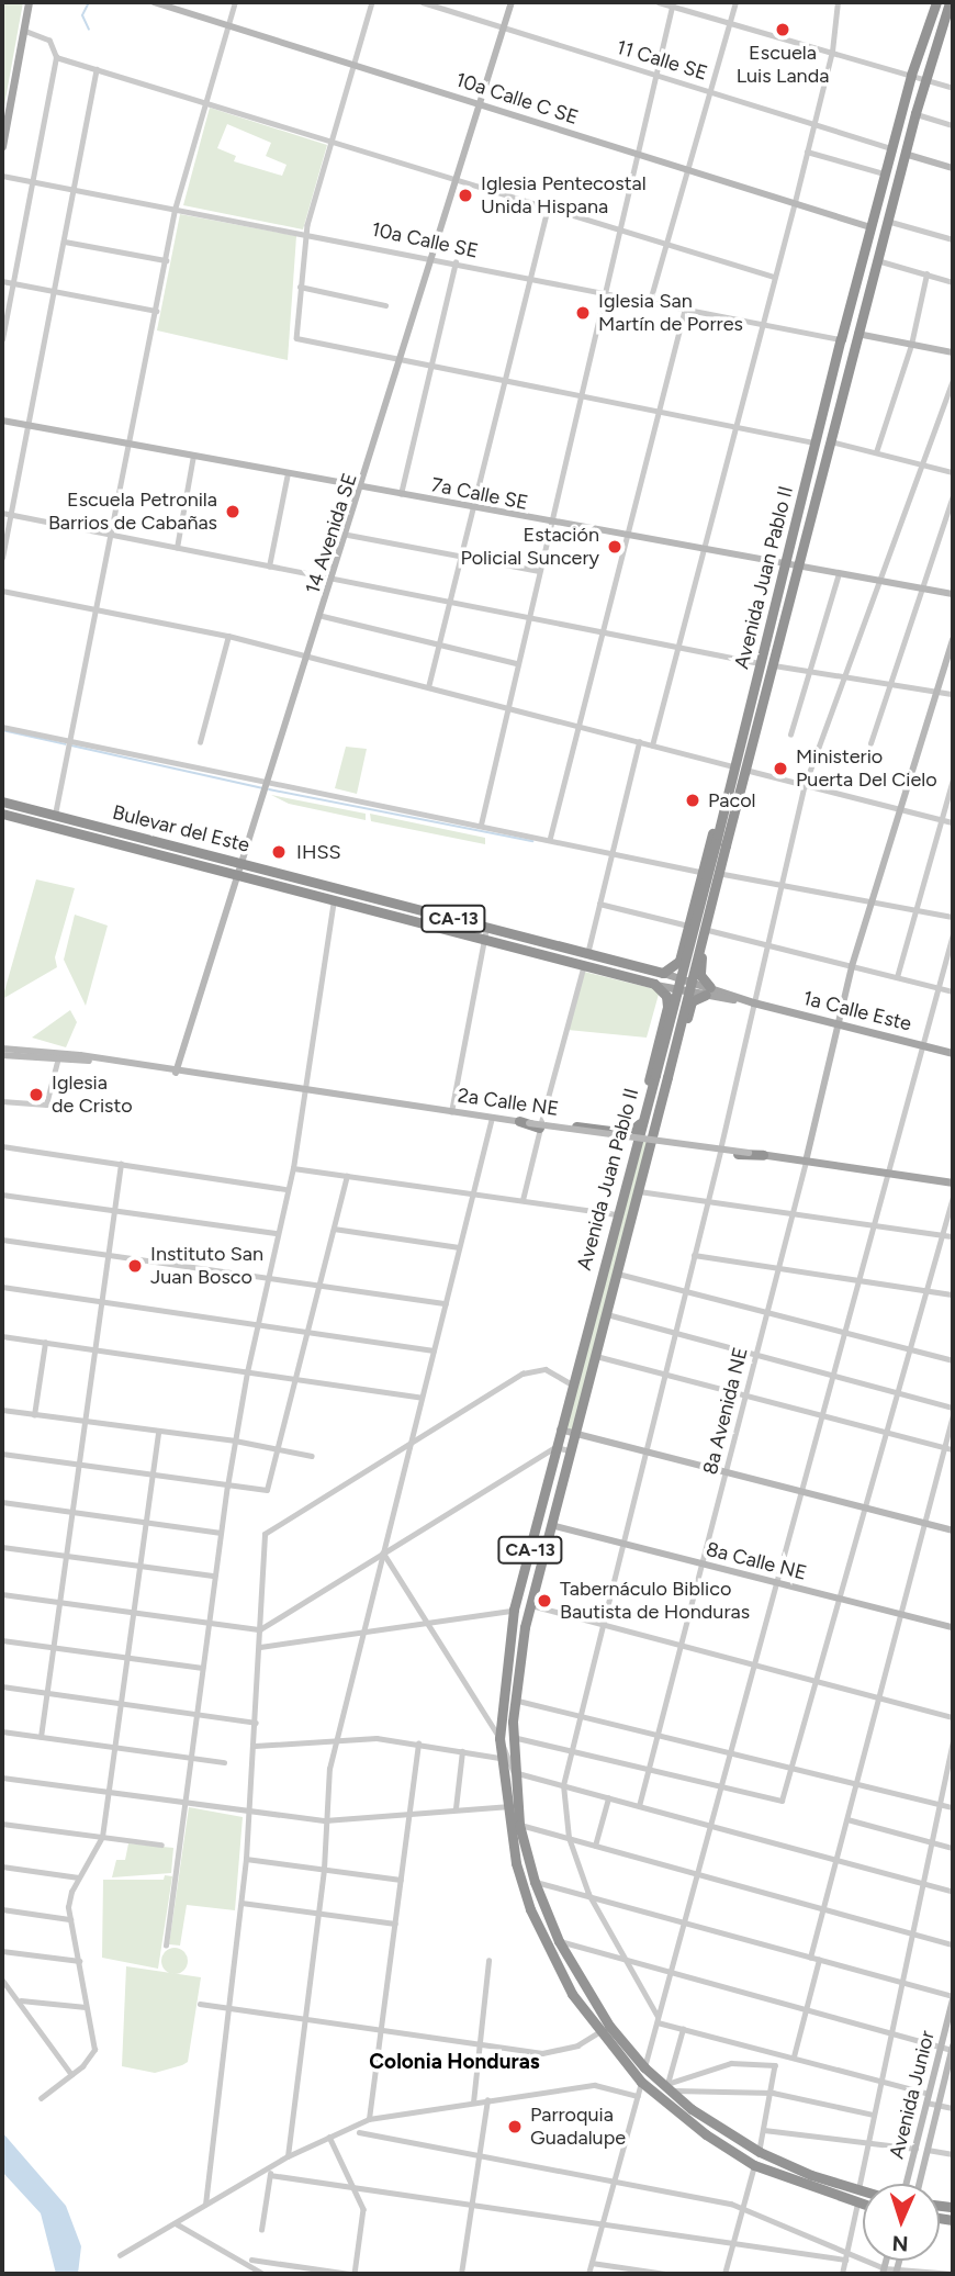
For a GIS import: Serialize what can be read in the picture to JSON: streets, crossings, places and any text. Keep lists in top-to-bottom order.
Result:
{
  "streets": {
    "highway": ["Avenida Juan Pablo II", "Bulevar del Este", "CA-13"],
    "main road": ["1a Calle Este", "2a Calle NE"],
    "street": [
      "11 Calle SE",
      "10a Calle C SE",
      "10a Calle SE",
      "7a Calle SE",
      "14 Avenida SE",
      "8a Avenida NE",
      "8a Calle NE",
      "Avenida Junior"
    ]
  },
  "crossings": [
    ["11 Calle SE", "14 Avenida SE"],
    ["11 Calle SE", "Avenida Juan Pablo II"],
    ["10a Calle C SE", "14 Avenida SE"],
    ["10a Calle C SE", "Avenida Juan Pablo II"],
    ["10a Calle SE", "14 Avenida SE"],
    ["10a Calle SE", "Avenida Juan Pablo II"],
    ["7a Calle SE", "14 Avenida SE"],
    ["7a Calle SE", "Avenida Juan Pablo II"],
    ["14 Avenida SE", "Bulevar del Este"],
    ["14 Avenida SE", "2a Calle NE"],
    ["Avenida Juan Pablo II", "8a Calle NE"],
    ["Bulevar del Este", "1a Calle Este"],
    ["1a Calle Este", "8a Avenida NE"],
    ["2a Calle NE", "8a Avenida NE"],
    ["8a Avenida NE", "8a Calle NE"]
  ],
  "districts": ["Colonia Honduras"],
  "places": [
    "Escuela Luis Landa",
    "Iglesia Pentecostal Unida Hispana",
    "Iglesia San Martín de Porres",
    "Escuela Petronila Barrios de Cabañas",
    "Estación Policial Suncery",
    "Ministerio Puerta Del Cielo",
    "Pacol",
    "IHSS",
    "Iglesia de Cristo",
    "Instituto San Juan Bosco",
    "Tabernáculo Biblico Bautista de Honduras",
    "Parroquia Guadalupe"
  ],
  "north": "bottom"
}
